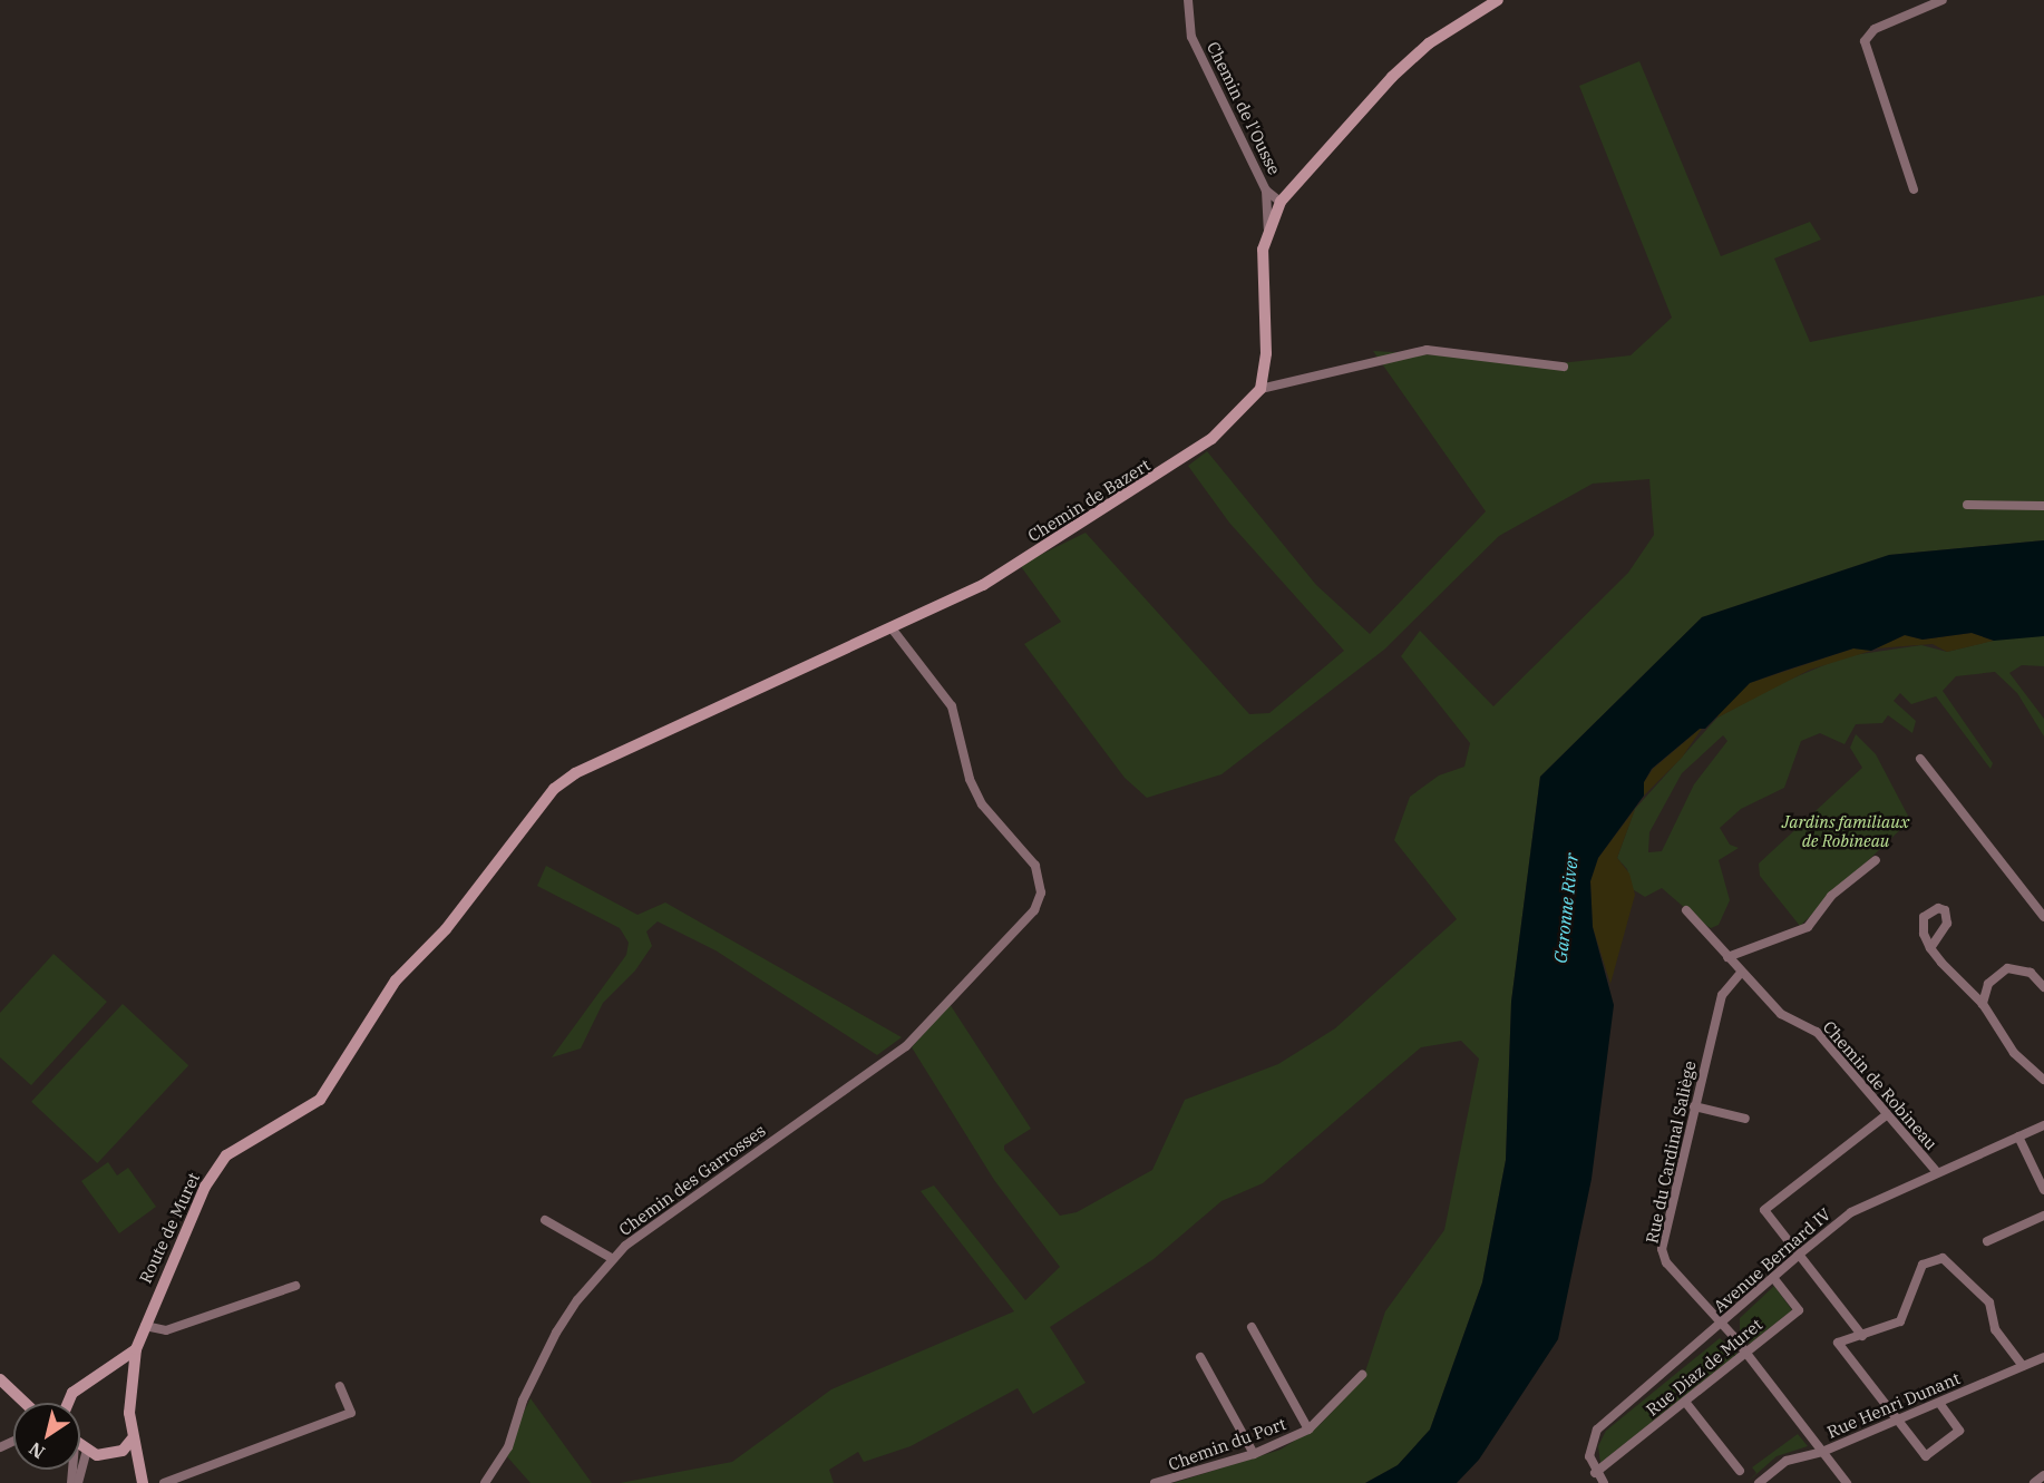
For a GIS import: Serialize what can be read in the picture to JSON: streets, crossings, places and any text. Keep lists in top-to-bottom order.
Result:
{
  "streets": {
    "street": [
      "Chemin de l'Ousse",
      "Chemin de Bazert",
      "Chemin de Robineau",
      "Rue du Cardinal Saliège",
      "Chemin des Garrosses",
      "Route de Muret",
      "Avenue Bernard IV",
      "Rue Diaz de Muret",
      "Rue Henri Dunant",
      "Chemin du Port"
    ]
  },
  "crossings": [
    ["Chemin de Bazert", "Chemin des Garrosses"],
    ["Chemin de Bazert", "Route de Muret"],
    ["Chemin de Robineau", "Rue du Cardinal Saliège"],
    ["Chemin de Robineau", "Avenue Bernard IV"],
    ["Rue du Cardinal Saliège", "Avenue Bernard IV"],
    ["Avenue Bernard IV", "Rue Diaz de Muret"]
  ],
  "water": ["Garonne River"],
  "parks": ["Jardins familiaux de Robineau"],
  "north": "bottom left"
}
